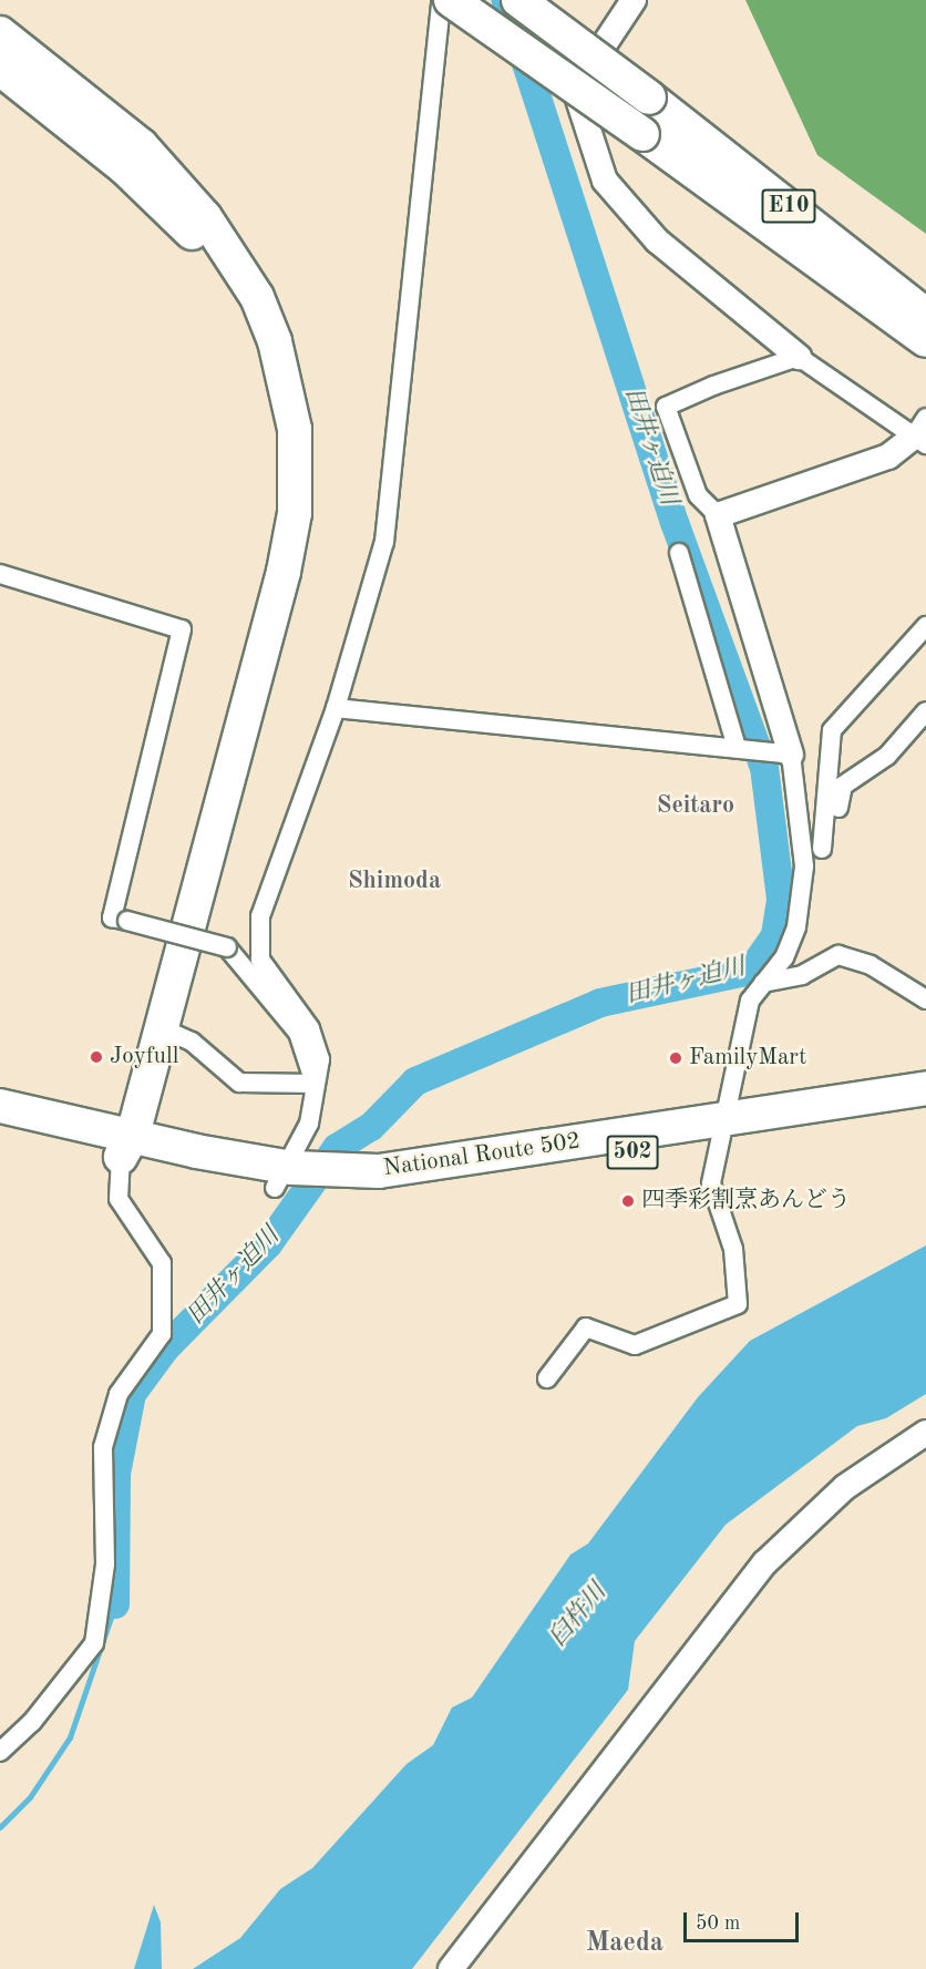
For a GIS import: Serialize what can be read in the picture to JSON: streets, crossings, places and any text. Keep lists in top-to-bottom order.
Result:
{
  "streets": {
    "highway": ["E10", "502", "National Route 502"]
  },
  "districts": ["Seitaro", "Shimoda", "Maeda"],
  "water": ["田井ヶ迫川", "臼杵川"],
  "places": ["Joyfull", "FamilyMart", "四季彩割烹あんどう"],
  "scale_bar": "50 m"
}
